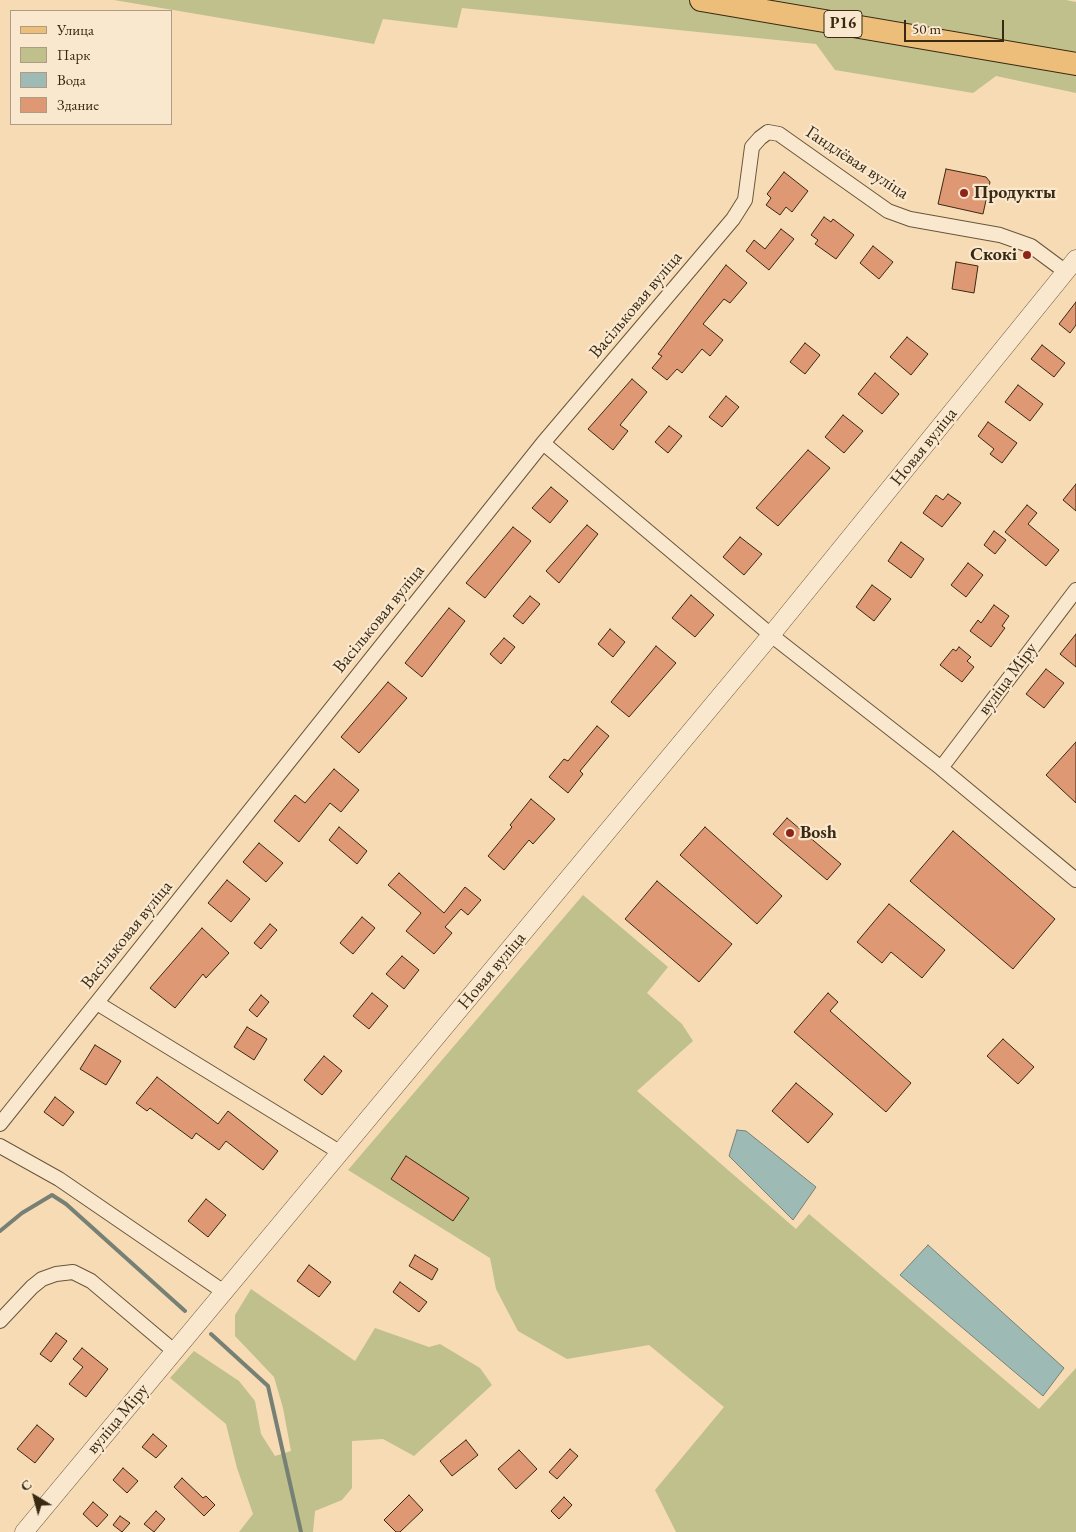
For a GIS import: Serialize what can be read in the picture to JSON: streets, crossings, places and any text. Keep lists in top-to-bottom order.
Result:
{
  "streets": {
    "main road": ["Р16"],
    "street": [
      "Гандлёвая вуліца",
      "Васільковая вуліца",
      "Новая вуліца",
      "вуліца Міру"
    ]
  },
  "crossings": [
    ["Гандлёвая вуліца", "Васільковая вуліца"],
    ["Гандлёвая вуліца", "Новая вуліца"],
    ["Новая вуліца", "вуліца Міру"]
  ],
  "places": ["Продукты", "Скокі", "Bosh"],
  "legend": [
    "Улица",
    "Парк",
    "Вода",
    "Здание"
  ],
  "scale_bar": "50 m",
  "north": "top left"
}
